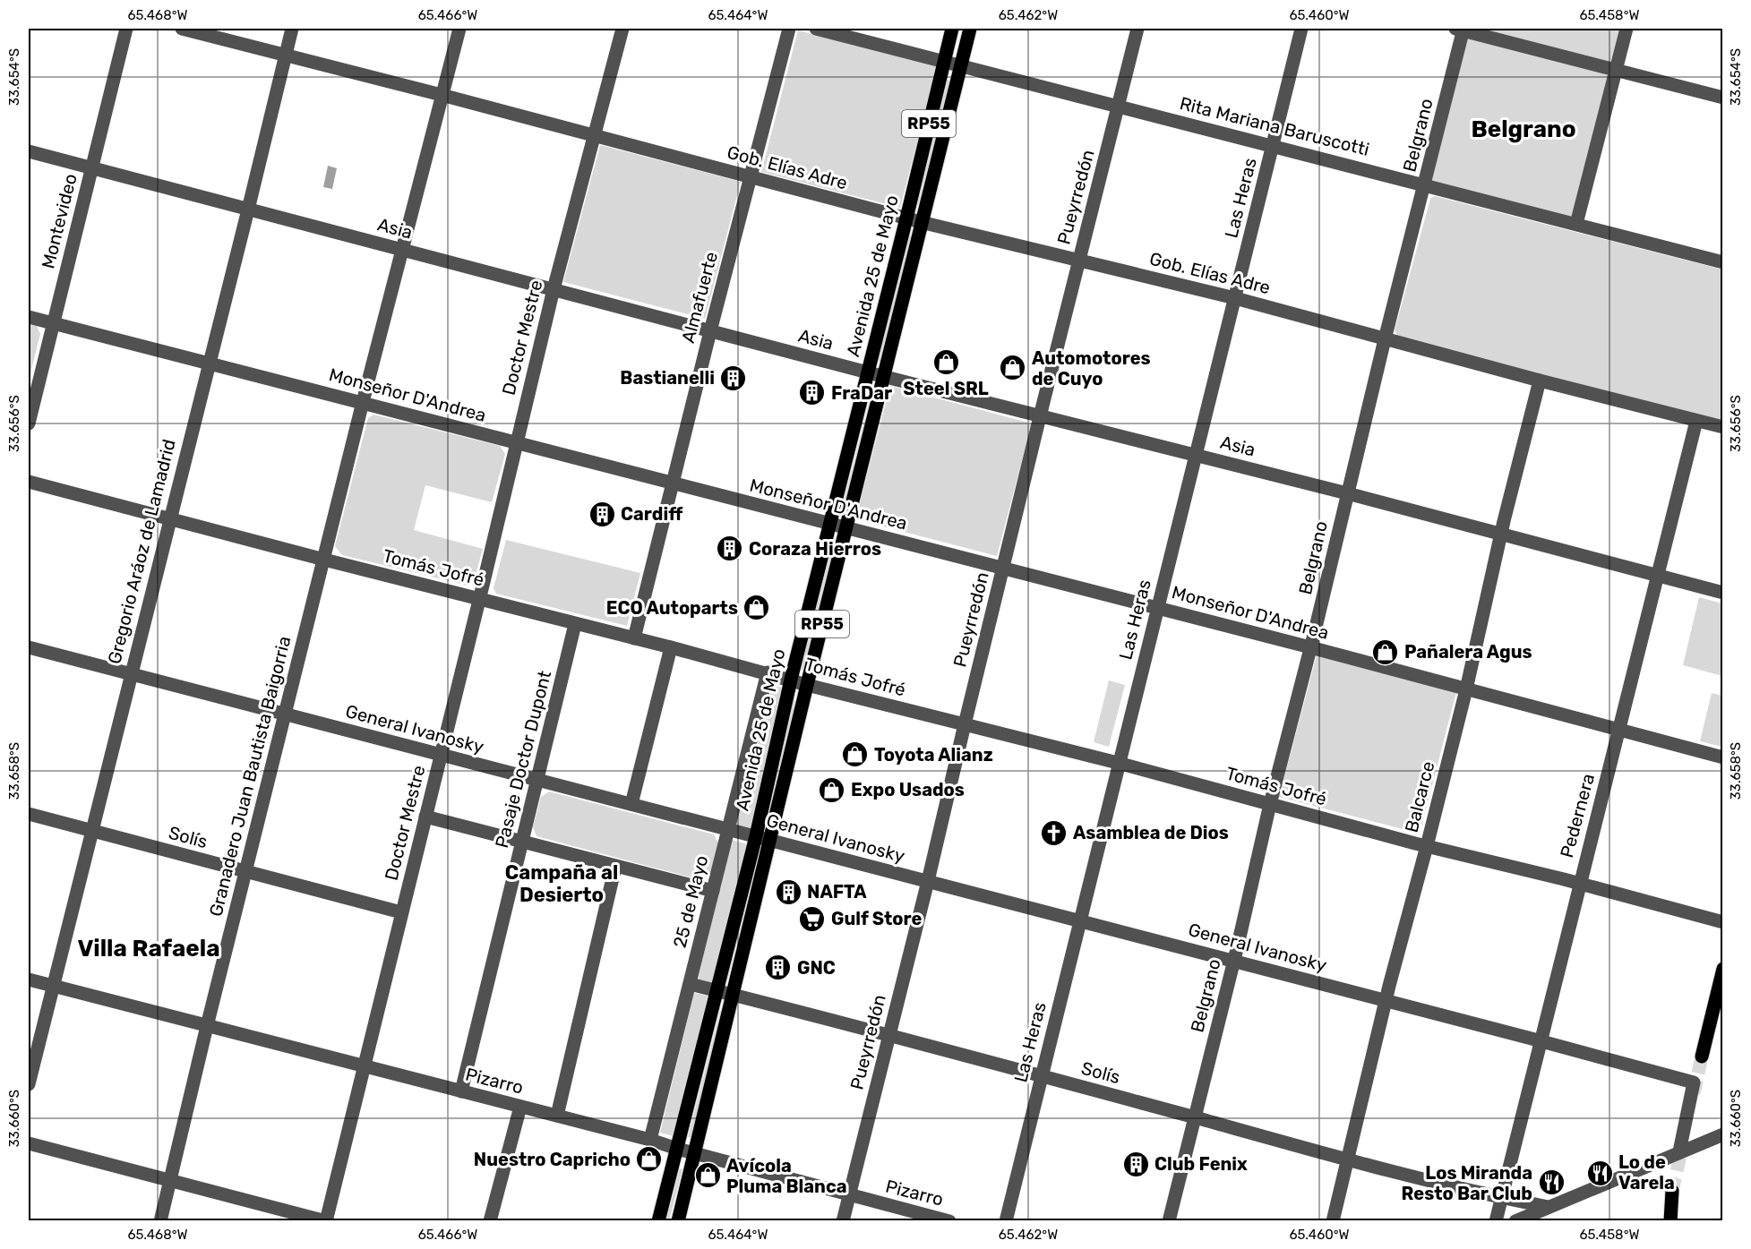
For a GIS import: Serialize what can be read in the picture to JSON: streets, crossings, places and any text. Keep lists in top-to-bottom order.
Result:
{
  "streets": {
    "main road": ["RP55", "Avenida 25 de Mayo"],
    "street": [
      "Rita Mariana Baruscotti",
      "Belgrano",
      "Gob. Elías Adre",
      "Pueyrredón",
      "Las Heras",
      "Montevideo",
      "Asia",
      "Almafuerte",
      "Doctor Mestre",
      "Monseñor D'Andrea",
      "Gregorio Aráoz de Lamadrid",
      "Tomás Jofré",
      "General Ivanosky",
      "Pasaje Doctor Dupont",
      "Granadero Juan Bautista Baigorria",
      "Balcarce",
      "Pedernera",
      "Solís",
      "25 de Mayo",
      "Pizarro"
    ]
  },
  "crossings": [
    ["Rita Mariana Baruscotti", "Belgrano"],
    ["Rita Mariana Baruscotti", "Pueyrredón"],
    ["Rita Mariana Baruscotti", "Las Heras"],
    ["Rita Mariana Baruscotti", "Avenida 25 de Mayo"],
    ["Belgrano", "Gob. Elías Adre"],
    ["Belgrano", "Asia"],
    ["Belgrano", "Monseñor D'Andrea"],
    ["Belgrano", "Tomás Jofré"],
    ["Belgrano", "General Ivanosky"],
    ["Belgrano", "Solís"],
    ["Gob. Elías Adre", "Pueyrredón"],
    ["Gob. Elías Adre", "Las Heras"],
    ["Gob. Elías Adre", "Avenida 25 de Mayo"],
    ["Gob. Elías Adre", "Almafuerte"],
    ["Gob. Elías Adre", "Doctor Mestre"],
    ["Gob. Elías Adre", "Gregorio Aráoz de Lamadrid"],
    ["Gob. Elías Adre", "Balcarce"],
    ["Gob. Elías Adre", "Pedernera"],
    ["Pueyrredón", "Asia"],
    ["Pueyrredón", "Monseñor D'Andrea"],
    ["Pueyrredón", "Tomás Jofré"],
    ["Pueyrredón", "General Ivanosky"],
    ["Pueyrredón", "Solís"],
    ["Pueyrredón", "Pizarro"],
    ["Las Heras", "Asia"],
    ["Las Heras", "Monseñor D'Andrea"],
    ["Las Heras", "Tomás Jofré"],
    ["Las Heras", "General Ivanosky"],
    ["Las Heras", "Solís"],
    ["Montevideo", "Asia"],
    ["Montevideo", "Monseñor D'Andrea"],
    ["Asia", "Avenida 25 de Mayo"],
    ["Asia", "Almafuerte"],
    ["Asia", "Doctor Mestre"],
    ["Asia", "Gregorio Aráoz de Lamadrid"],
    ["Asia", "Granadero Juan Bautista Baigorria"],
    ["Asia", "Balcarce"],
    ["Asia", "Pedernera"],
    ["Avenida 25 de Mayo", "Monseñor D'Andrea"],
    ["Avenida 25 de Mayo", "Tomás Jofré"],
    ["Avenida 25 de Mayo", "General Ivanosky"],
    ["Avenida 25 de Mayo", "Solís"],
    ["Avenida 25 de Mayo", "Pizarro"],
    ["Almafuerte", "Monseñor D'Andrea"],
    ["Almafuerte", "Tomás Jofré"],
    ["Doctor Mestre", "Monseñor D'Andrea"],
    ["Doctor Mestre", "Tomás Jofré"],
    ["Doctor Mestre", "General Ivanosky"],
    ["Doctor Mestre", "Solís"],
    ["Doctor Mestre", "Pizarro"],
    ["Monseñor D'Andrea", "Gregorio Aráoz de Lamadrid"],
    ["Monseñor D'Andrea", "Granadero Juan Bautista Baigorria"],
    ["Monseñor D'Andrea", "Balcarce"],
    ["Monseñor D'Andrea", "Pedernera"],
    ["Gregorio Aráoz de Lamadrid", "Tomás Jofré"],
    ["Gregorio Aráoz de Lamadrid", "General Ivanosky"],
    ["Gregorio Aráoz de Lamadrid", "Solís"],
    ["Gregorio Aráoz de Lamadrid", "Pizarro"],
    ["Tomás Jofré", "Pasaje Doctor Dupont"],
    ["Tomás Jofré", "Granadero Juan Bautista Baigorria"],
    ["Tomás Jofré", "Balcarce"],
    ["Tomás Jofré", "Pedernera"],
    ["Tomás Jofré", "25 de Mayo"],
    ["General Ivanosky", "Pasaje Doctor Dupont"],
    ["General Ivanosky", "Granadero Juan Bautista Baigorria"],
    ["General Ivanosky", "Balcarce"],
    ["General Ivanosky", "Pedernera"],
    ["General Ivanosky", "25 de Mayo"],
    ["Pasaje Doctor Dupont", "Pizarro"],
    ["Granadero Juan Bautista Baigorria", "Solís"],
    ["Granadero Juan Bautista Baigorria", "Pizarro"],
    ["Balcarce", "Solís"],
    ["Pedernera", "Solís"],
    ["Solís", "25 de Mayo"],
    ["25 de Mayo", "Pizarro"]
  ],
  "districts": ["Belgrano", "Campaña al Desierto", "Villa Rafaela"],
  "places": {
    "shop": [
      "Steel SRL",
      "Automotores de Cuyo",
      "ECO Autoparts",
      "Pañalera Agus",
      "Toyota Alianz",
      "Expo Usados",
      "Nuestro Capricho",
      "Avícola Pluma Blanca"
    ],
    "building": [
      "Bastianelli",
      "FraDar",
      "Cardiff",
      "Coraza Hierros",
      "NAFTA",
      "GNC",
      "Club Fenix"
    ],
    "church": ["Asamblea de Dios"],
    "supermarket": ["Gulf Store"],
    "restaurant": ["Lo de Varela", "Los Miranda Resto Bar Club"]
  },
  "coordinates": [
    "65.468°W",
    "65.466°W",
    "65.464°W",
    "65.462°W",
    "65.460°W",
    "65.458°W",
    "33.654°S",
    "33.656°S",
    "33.658°S",
    "33.660°S"
  ]
}
